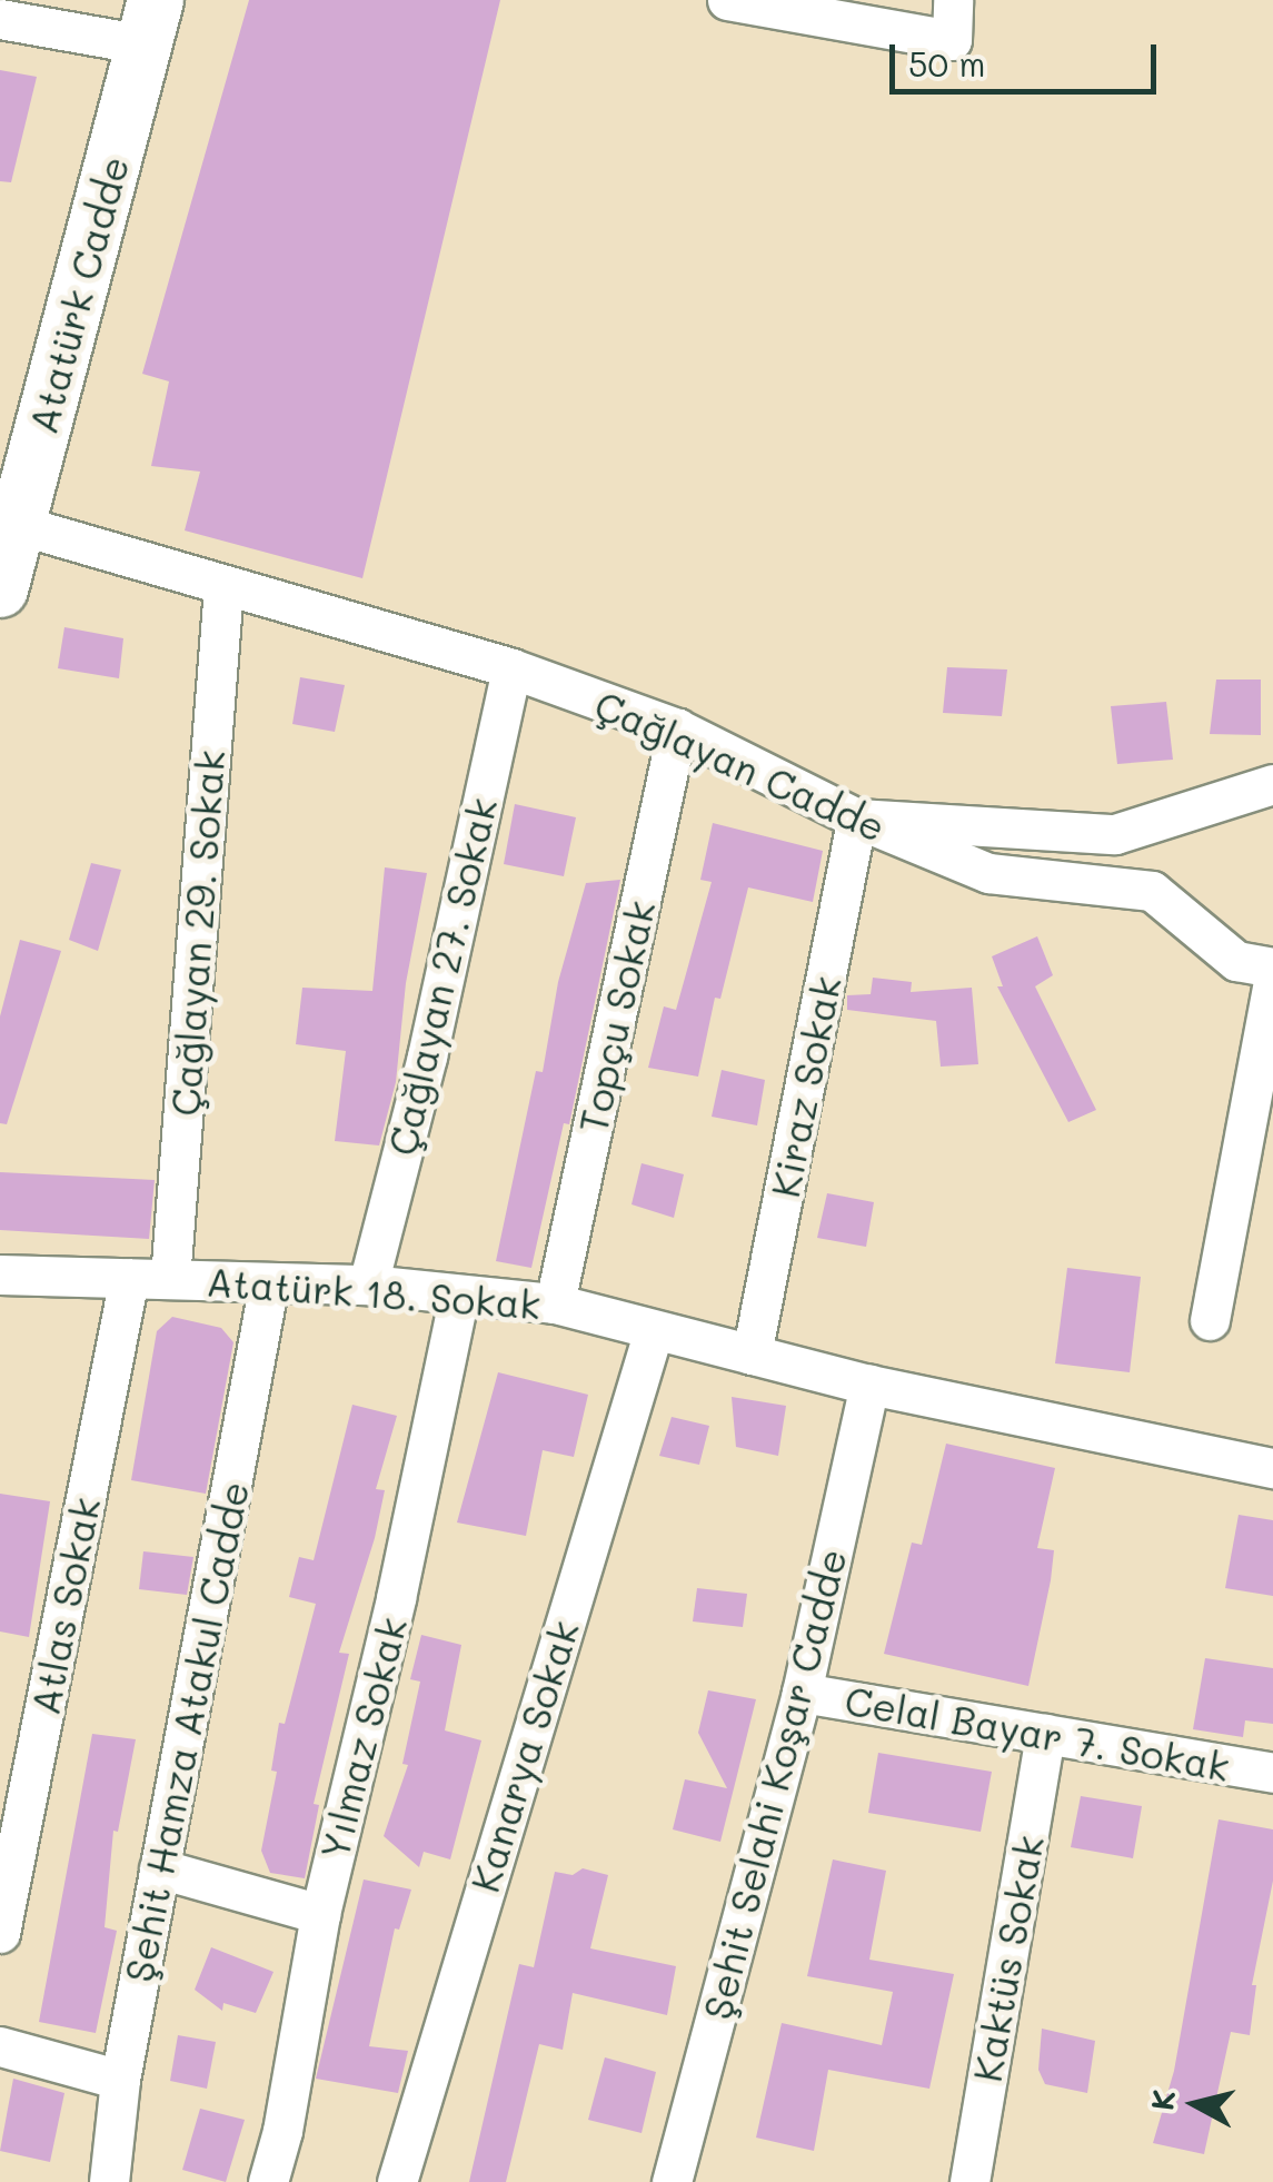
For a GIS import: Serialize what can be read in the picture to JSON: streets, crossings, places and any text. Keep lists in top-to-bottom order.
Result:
{
  "streets": {
    "main road": ["Atatürk Cadde"],
    "street": [
      "Çağlayan Cadde",
      "Çağlayan 29. Sokak",
      "Çağlayan 27. Sokak",
      "Topçu Sokak",
      "Kiraz Sokak",
      "Atatürk 18. Sokak",
      "Atlas Sokak",
      "Şehit Hamza Atakul Cadde",
      "Celal Bayar 7. Sokak",
      "Yılmaz Sokak",
      "Kanarya Sokak",
      "Şehit Selahi Koşar Cadde",
      "Kaktüs Sokak"
    ]
  },
  "crossings": [
    ["Atatürk Cadde", "Çağlayan Cadde"],
    ["Çağlayan Cadde", "Çağlayan 29. Sokak"],
    ["Çağlayan Cadde", "Çağlayan 27. Sokak"],
    ["Çağlayan Cadde", "Topçu Sokak"],
    ["Çağlayan Cadde", "Kiraz Sokak"],
    ["Çağlayan 29. Sokak", "Atatürk 18. Sokak"],
    ["Çağlayan 27. Sokak", "Atatürk 18. Sokak"],
    ["Topçu Sokak", "Atatürk 18. Sokak"],
    ["Kiraz Sokak", "Atatürk 18. Sokak"],
    ["Atatürk 18. Sokak", "Atlas Sokak"],
    ["Atatürk 18. Sokak", "Şehit Hamza Atakul Cadde"],
    ["Atatürk 18. Sokak", "Yılmaz Sokak"],
    ["Atatürk 18. Sokak", "Kanarya Sokak"],
    ["Atatürk 18. Sokak", "Şehit Selahi Koşar Cadde"],
    ["Celal Bayar 7. Sokak", "Şehit Selahi Koşar Cadde"],
    ["Celal Bayar 7. Sokak", "Kaktüs Sokak"]
  ],
  "scale_bar": "50 m",
  "north": "left"
}
